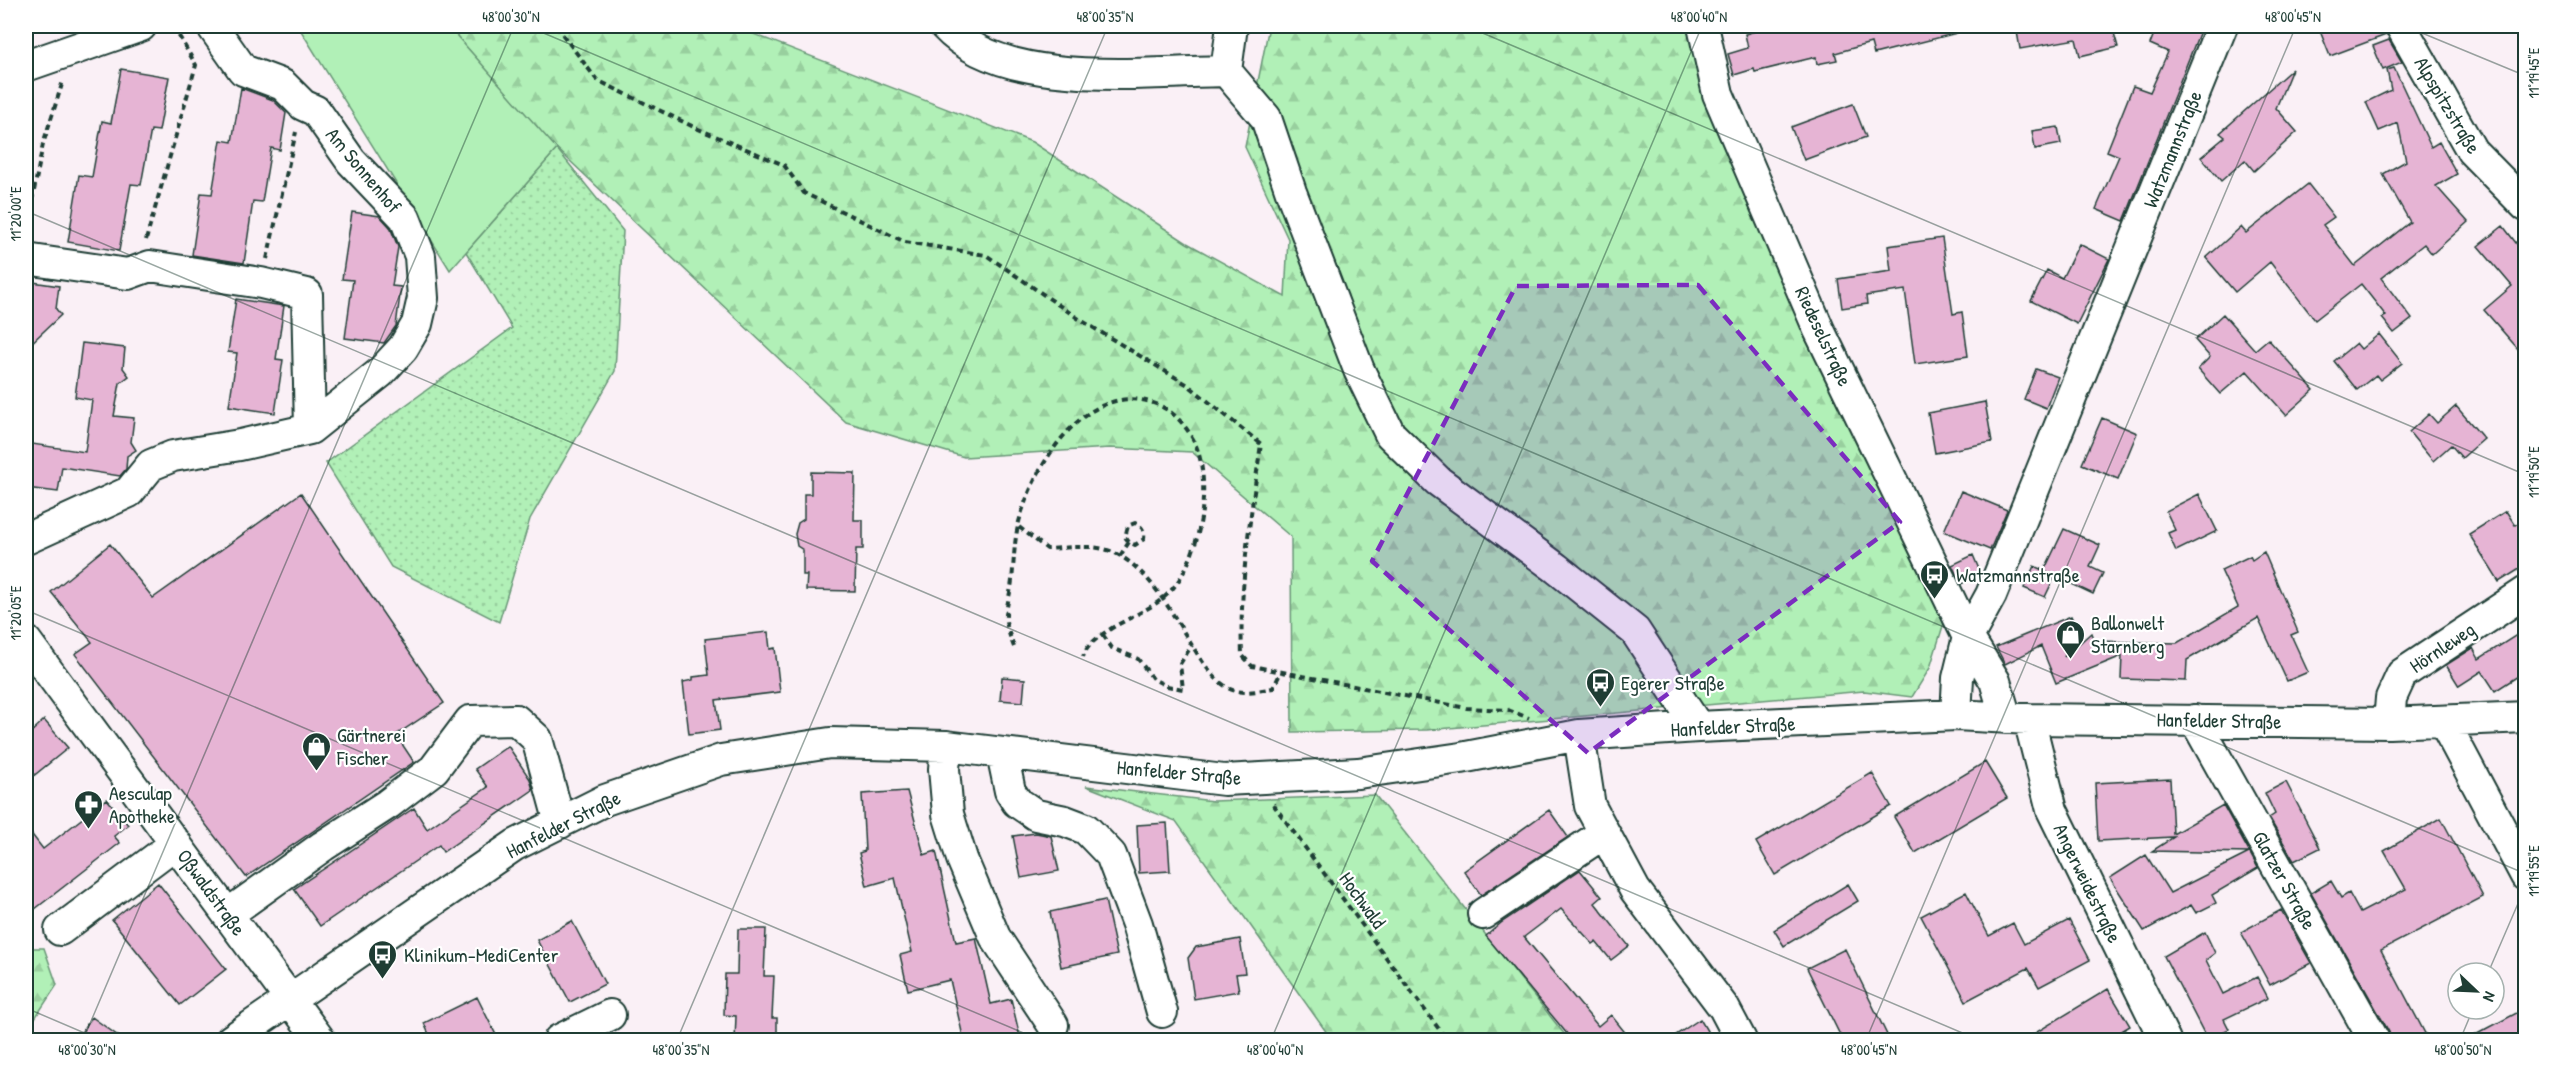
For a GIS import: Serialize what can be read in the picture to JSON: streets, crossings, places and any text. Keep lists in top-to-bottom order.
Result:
{
  "streets": {
    "street": [
      "Alpspitzstraße",
      "Watzmannstraße",
      "Am Sonnenhof",
      "Riedeselstraße",
      "Hörnleweg",
      "Hanfelder Straße",
      "Glatzer Straße",
      "Angerweidestraße",
      "Oßwaldstraße"
    ],
    "path": ["Hochwald"]
  },
  "crossings": [
    ["Watzmannstraße", "Riedeselstraße"],
    ["Watzmannstraße", "Hanfelder Straße"],
    ["Riedeselstraße", "Hanfelder Straße"],
    ["Riedeselstraße", "Angerweidestraße"],
    ["Hörnleweg", "Hanfelder Straße"],
    ["Hanfelder Straße", "Glatzer Straße"],
    ["Hanfelder Straße", "Angerweidestraße"],
    ["Hanfelder Straße", "Oßwaldstraße"],
    ["Hanfelder Straße", "Hochwald"]
  ],
  "places": {
    "bus stop": ["Watzmannstraße", "Egerer Straße", "Klinikum-MediCenter"],
    "shop": ["Ballonwelt Starnberg", "Gärtnerei Fischer"],
    "pharmacy": ["Aesculap Apotheke"]
  },
  "north": "bottom right",
  "coordinates": [
    "48°00'30\"N",
    "48°00'35\"N",
    "48°00'40\"N",
    "48°00'45\"N",
    "11°19'45\"E",
    "11°20'00\"E",
    "11°19'50\"E",
    "11°20'05\"E",
    "11°19'55\"E",
    "48°00'50\"N"
  ]
}
